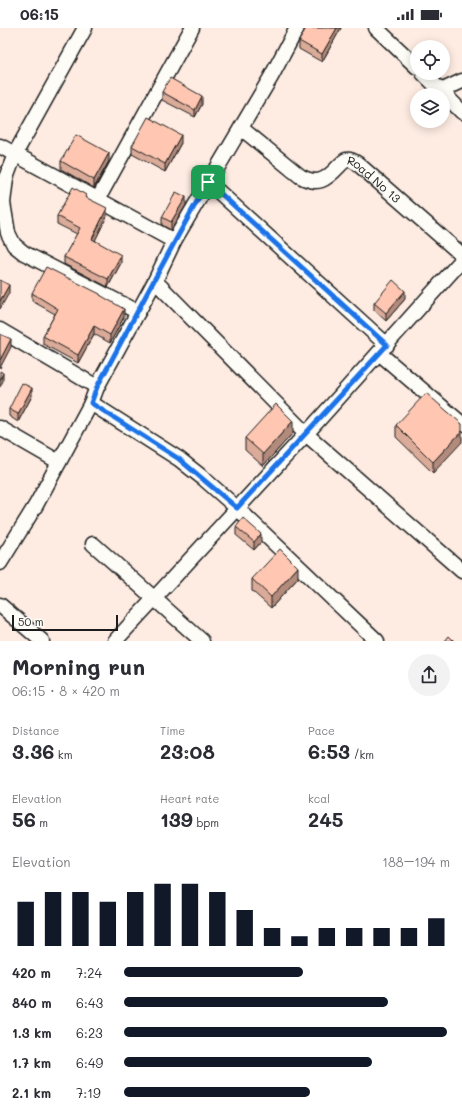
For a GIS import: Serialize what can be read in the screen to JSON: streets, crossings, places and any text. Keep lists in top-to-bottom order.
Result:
{
  "streets": {
    "street": ["Road No 13"]
  },
  "scale_bar": "50 m",
  "page": {
    "status": "06:15",
    "scale": "50 m",
    "heading": ["Morning run", "06:15 · 8 × 420 m"],
    "stats": [
      ["Distance", "3.36 km"],
      ["Time", "23:08"],
      ["Pace", "6:53 /km"],
      ["Elevation", "56 m"],
      ["Heart rate", "139 bpm"],
      ["kcal", "245"]
    ],
    "chart": ["Elevation", "188–194 m"],
    "list": [
      {
        "name": "420 m",
        "note": "7:24"
      },
      {
        "name": "840 m",
        "note": "6:43"
      },
      {
        "name": "1.3 km",
        "note": "6:23"
      },
      {
        "name": "1.7 km",
        "note": "6:49"
      },
      {
        "name": "2.1 km",
        "note": "7:19"
      }
    ]
  }
}
